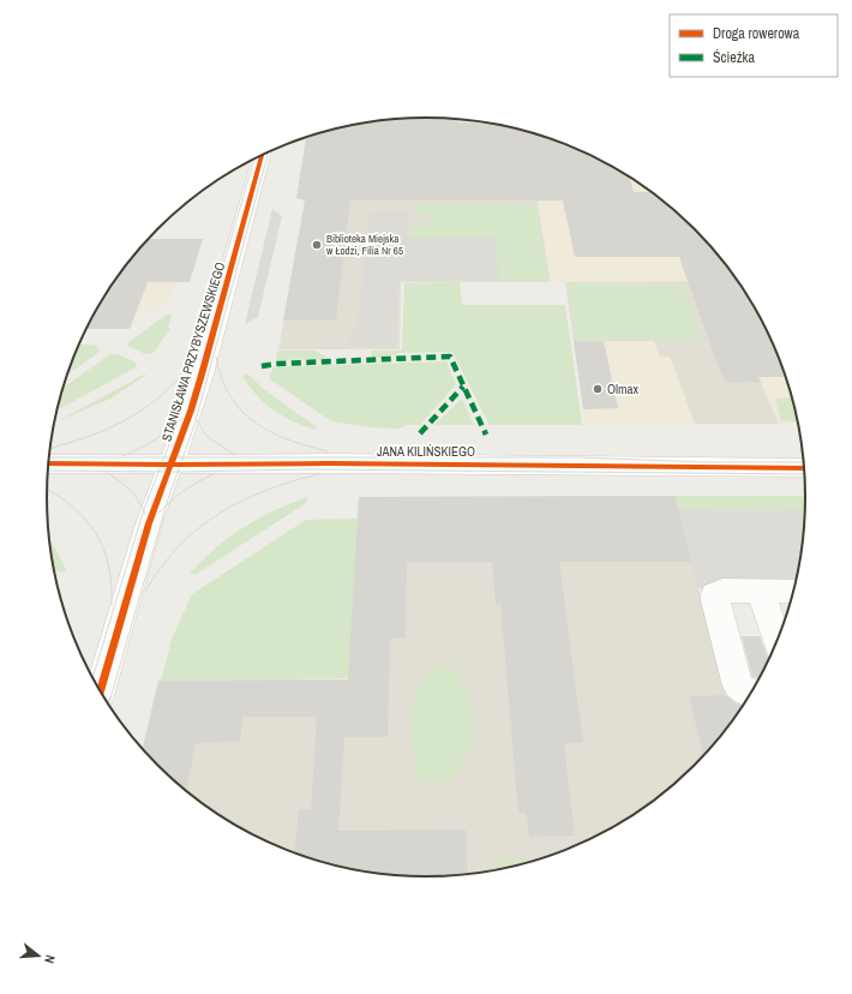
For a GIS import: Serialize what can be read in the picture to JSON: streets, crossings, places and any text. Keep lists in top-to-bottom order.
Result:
{
  "streets": {
    "street": ["STANISŁAWA PRZYBYSZEWSKIEGO", "JANA KILIŃSKIEGO"]
  },
  "crossings": [
    ["STANISŁAWA PRZYBYSZEWSKIEGO", "JANA KILIŃSKIEGO"]
  ],
  "places": ["Biblioteka Miejska w Łodzi, Filia Nr 65", "Olmax"],
  "legend": ["Droga rowerowa", "Ścieżka"],
  "north": "right"
}
